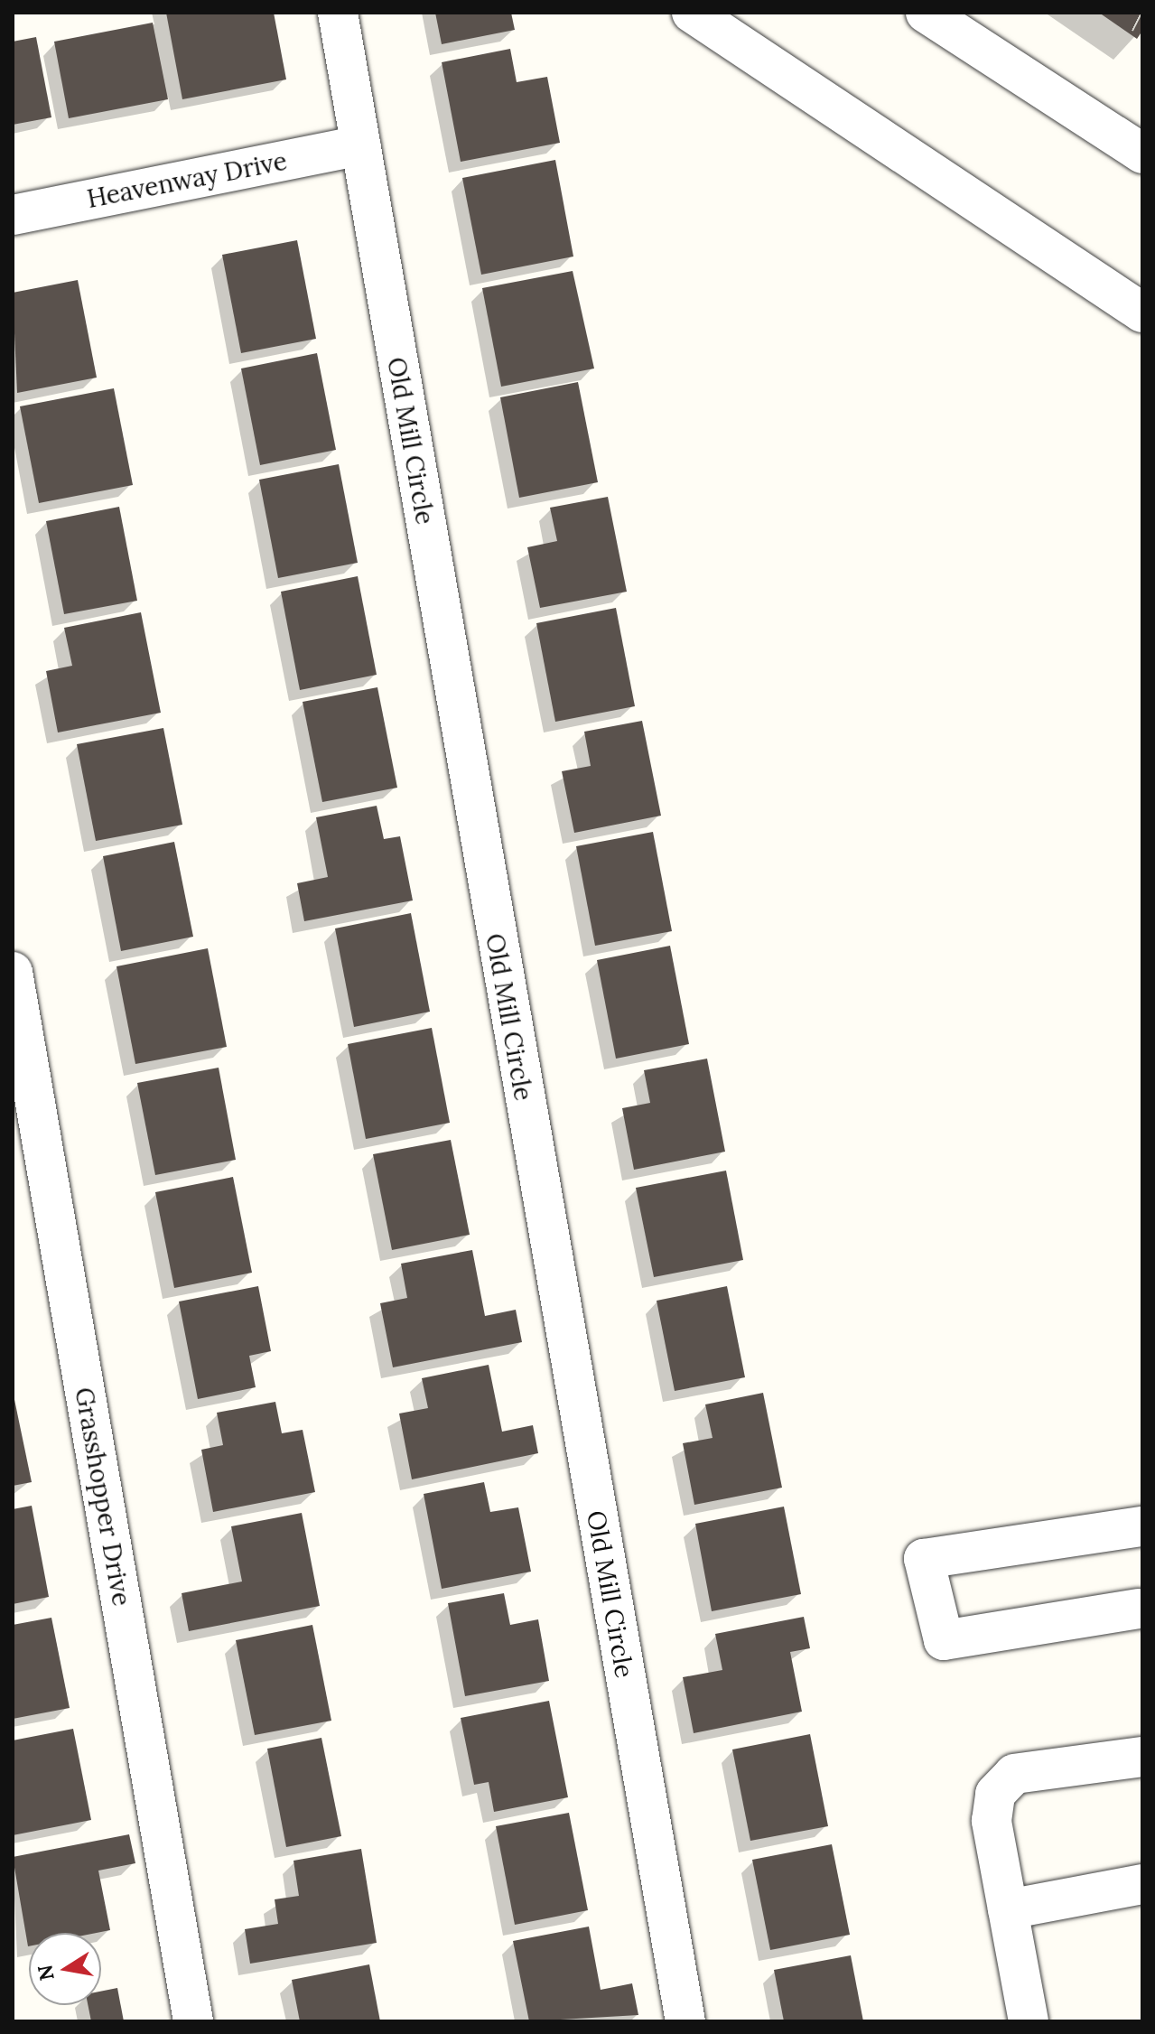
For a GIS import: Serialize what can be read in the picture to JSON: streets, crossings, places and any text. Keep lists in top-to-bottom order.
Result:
{
  "streets": {
    "street": ["Heavenway Drive", "Old Mill Circle", "Grasshopper Drive"]
  },
  "crossings": [
    ["Heavenway Drive", "Old Mill Circle"]
  ],
  "north": "left"
}
